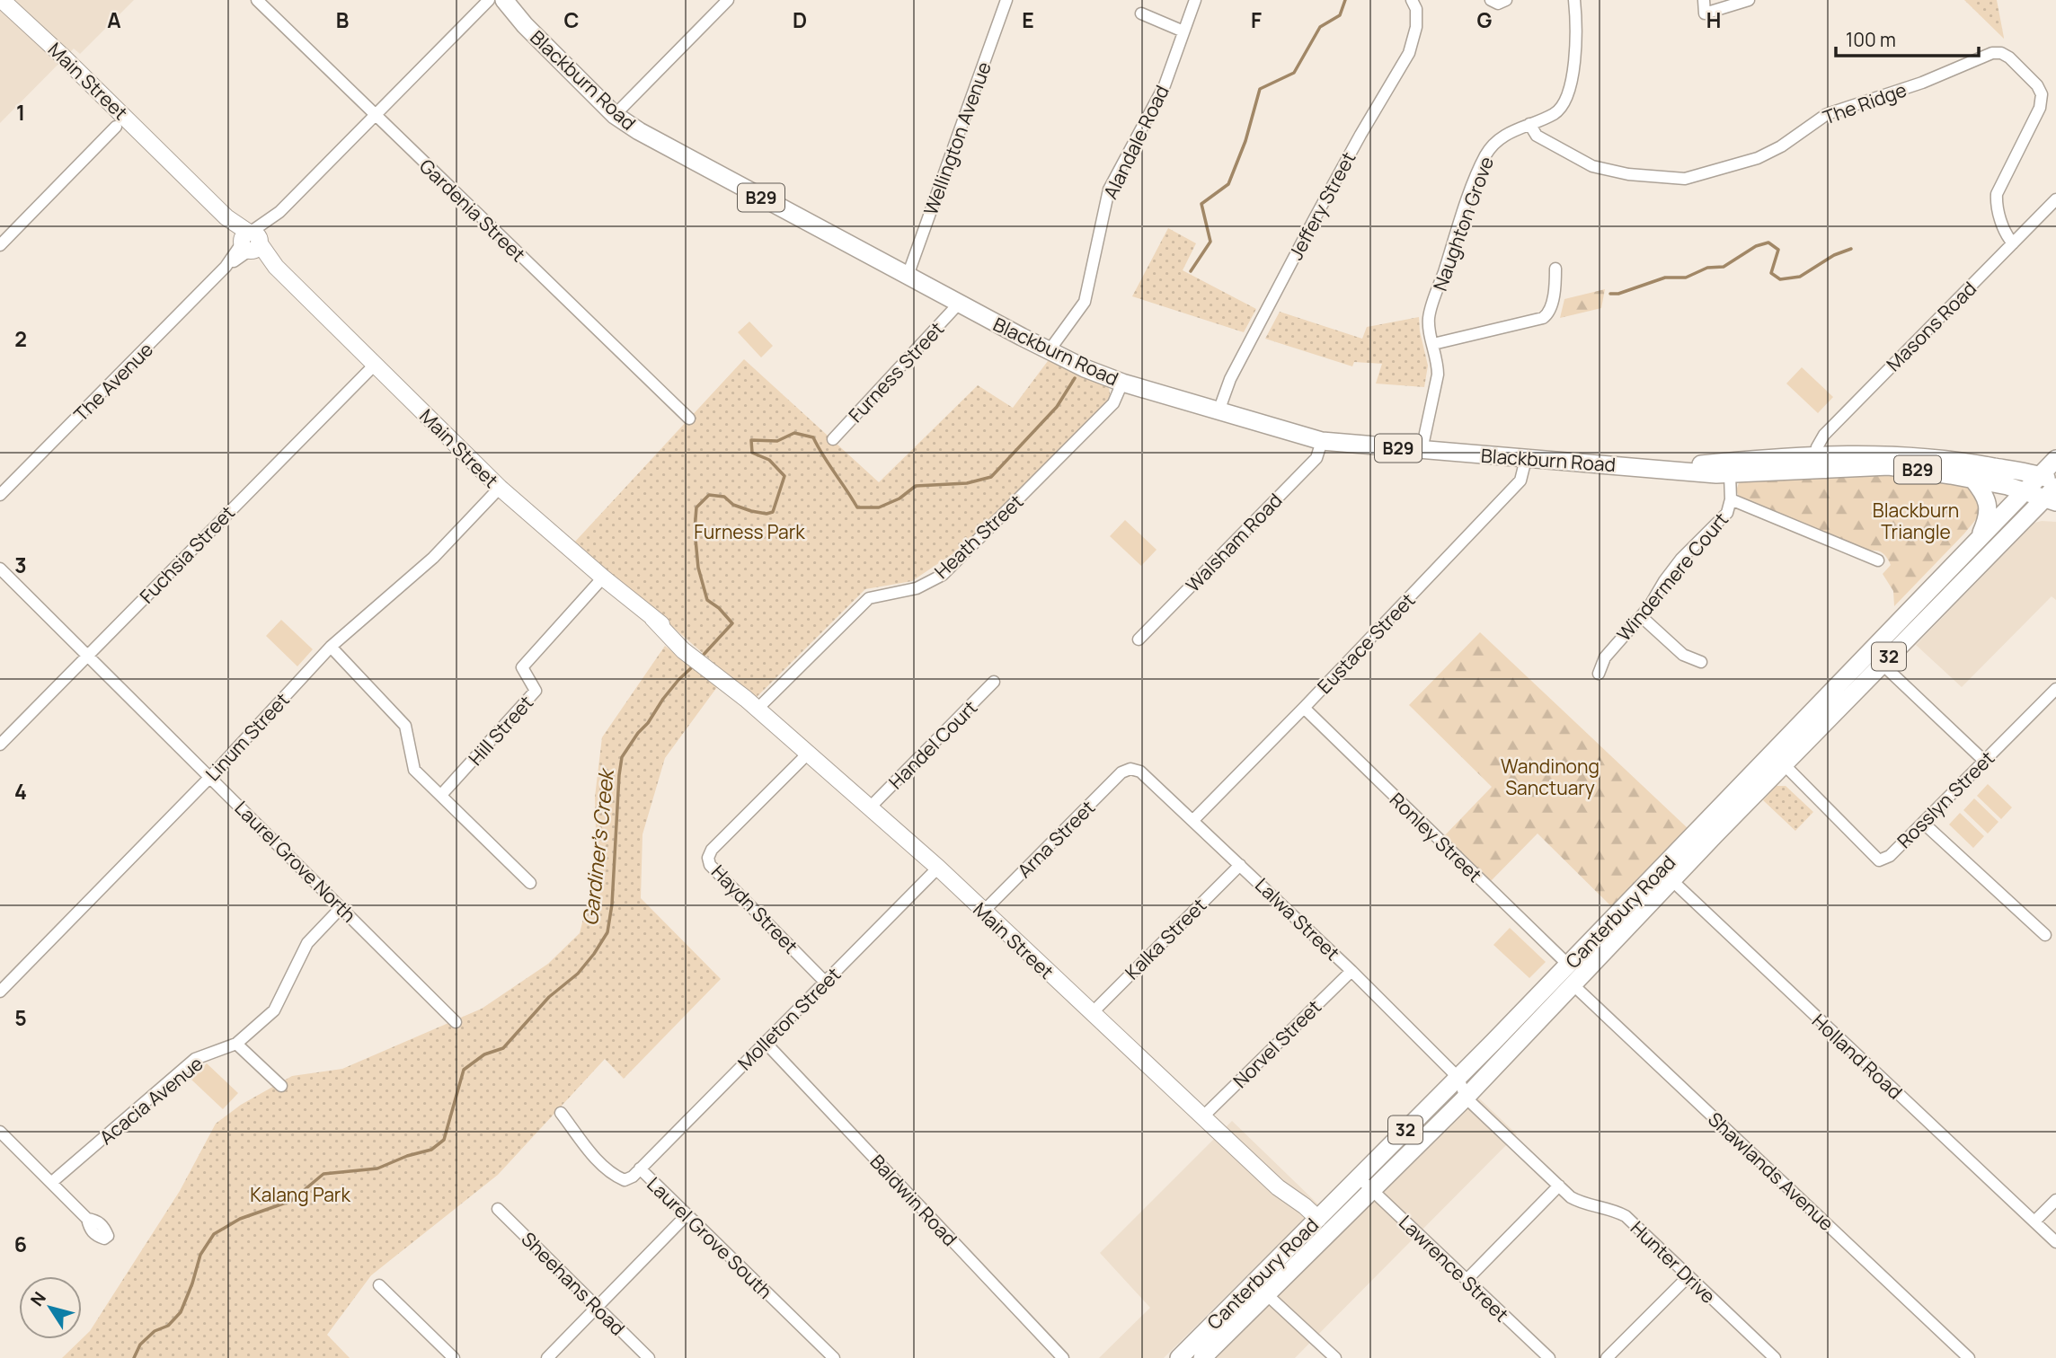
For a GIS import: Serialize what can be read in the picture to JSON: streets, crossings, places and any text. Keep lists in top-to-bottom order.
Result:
{
  "streets": {
    "main road": [
      "Blackburn Road",
      "B29",
      "32",
      "Canterbury Road"
    ],
    "street": [
      "Main Street",
      "The Ridge",
      "Wellington Avenue",
      "Alandale Road",
      "Jeffery Street",
      "Gardenia Street",
      "Naughton Grove",
      "Masons Road",
      "Furness Street",
      "The Avenue",
      "Heath Street",
      "Walsham Road",
      "Fuchsia Street",
      "Windermere Court",
      "Eustace Street",
      "Hill Street",
      "Linum Street",
      "Handel Court",
      "Rosslyn Street",
      "Ronley Street",
      "Arna Street",
      "Laurel Grove North",
      "Haydn Street",
      "Lalwa Street",
      "Kalka Street",
      "Molleton Street",
      "Norvel Street",
      "Holland Road",
      "Acacia Avenue",
      "Shawlands Avenue",
      "Baldwin Road",
      "Laurel Grove South",
      "Hunter Drive",
      "Lawrence Street",
      "Sheehans Road"
    ]
  },
  "crossings": [
    ["Blackburn Road", "Wellington Avenue"],
    ["Blackburn Road", "Alandale Road"],
    ["Blackburn Road", "Jeffery Street"],
    ["Blackburn Road", "Naughton Grove"],
    ["Blackburn Road", "Masons Road"],
    ["Blackburn Road", "Furness Street"],
    ["Blackburn Road", "The Avenue"],
    ["Blackburn Road", "Heath Street"],
    ["Blackburn Road", "Walsham Road"],
    ["Blackburn Road", "Windermere Court"],
    ["Blackburn Road", "Eustace Street"],
    ["Blackburn Road", "Canterbury Road"],
    ["Main Street", "The Avenue"],
    ["Main Street", "Heath Street"],
    ["Main Street", "Fuchsia Street"],
    ["Main Street", "Hill Street"],
    ["Main Street", "Linum Street"],
    ["Main Street", "Handel Court"],
    ["Main Street", "Arna Street"],
    ["Main Street", "Haydn Street"],
    ["Main Street", "Canterbury Road"],
    ["Main Street", "Kalka Street"],
    ["Main Street", "Molleton Street"],
    ["Main Street", "Norvel Street"],
    ["The Ridge", "Naughton Grove"],
    ["The Ridge", "Masons Road"],
    ["Gardenia Street", "The Avenue"],
    ["Fuchsia Street", "Laurel Grove North"],
    ["Eustace Street", "Ronley Street"],
    ["Eustace Street", "Lalwa Street"],
    ["Linum Street", "Laurel Grove North"],
    ["Rosslyn Street", "Canterbury Road"],
    ["Ronley Street", "Canterbury Road"],
    ["Ronley Street", "Shawlands Avenue"],
    ["Arna Street", "Lalwa Street"],
    ["Laurel Grove North", "Acacia Avenue"],
    ["Haydn Street", "Molleton Street"],
    ["Canterbury Road", "Lalwa Street"],
    ["Canterbury Road", "Holland Road"],
    ["Canterbury Road", "Shawlands Avenue"],
    ["Canterbury Road", "Hunter Drive"],
    ["Canterbury Road", "Lawrence Street"],
    ["Lalwa Street", "Kalka Street"],
    ["Lalwa Street", "Norvel Street"],
    ["Lalwa Street", "Hunter Drive"],
    ["Molleton Street", "Baldwin Road"],
    ["Molleton Street", "Laurel Grove South"]
  ],
  "water": ["Gardiner's Creek"],
  "parks": [
    "Blackburn Triangle",
    "Furness Park",
    "Wandinong Sanctuary",
    "Kalang Park"
  ],
  "scale_bar": "100 m",
  "north": "top left",
  "grid": {
    "columns": [
      "A",
      "B",
      "C",
      "D",
      "E",
      "F",
      "G",
      "H"
    ],
    "rows": [
      "1",
      "2",
      "3",
      "4",
      "5",
      "6"
    ]
  }
}
